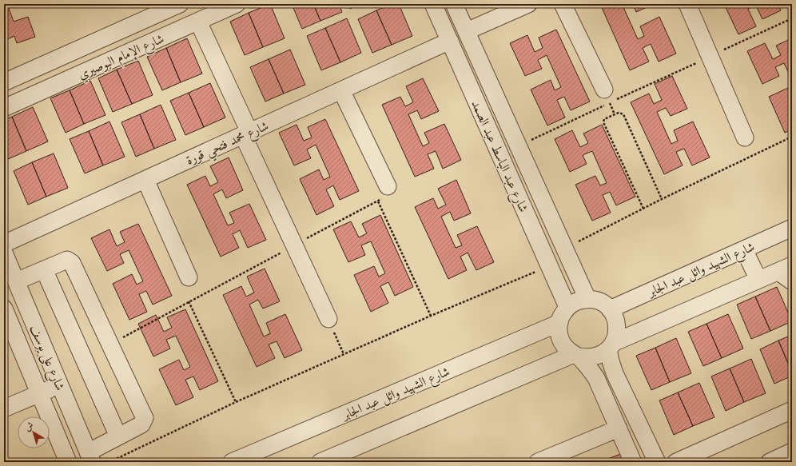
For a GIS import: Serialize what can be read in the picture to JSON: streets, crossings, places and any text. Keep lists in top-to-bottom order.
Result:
{
  "streets": {
    "street": [
      "شارع الإمام البوصيري",
      "شارع محمد فتحي قورة",
      "شارع عبد الباسط عبد الصمد",
      "شارع الشهيد وائل عبد الجابر",
      "شارع على يوسف"
    ]
  },
  "crossings": [
    ["شارع محمد فتحي قورة", "شارع عبد الباسط عبد الصمد"],
    ["شارع عبد الباسط عبد الصمد", "شارع الشهيد وائل عبد الجابر"]
  ],
  "north": "top left"
}
